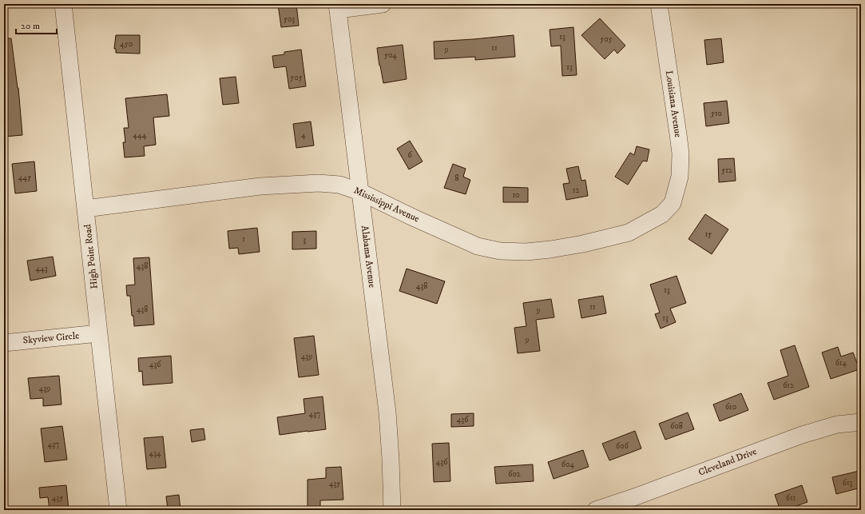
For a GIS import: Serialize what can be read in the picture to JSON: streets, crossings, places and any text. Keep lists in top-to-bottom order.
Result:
{
  "streets": {
    "street": [
      "Louisiana Avenue",
      "Mississippi Avenue",
      "High Point Road",
      "Alabama Avenue",
      "Skyview Circle",
      "Cleveland Drive"
    ]
  },
  "crossings": [
    ["Louisiana Avenue", "Mississippi Avenue"],
    ["Mississippi Avenue", "High Point Road"],
    ["Mississippi Avenue", "Alabama Avenue"],
    ["High Point Road", "Skyview Circle"]
  ],
  "house_numbers": [
    "503",
    "13",
    "505",
    "450",
    "11",
    "9",
    "504",
    "13",
    "505",
    "510",
    "444",
    "4",
    "6",
    "512",
    "445",
    "8",
    "12",
    "10",
    "15",
    "1",
    "3",
    "438",
    "443",
    "438",
    "13",
    "11",
    "438",
    "9",
    "13",
    "9",
    "439",
    "614",
    "436",
    "612",
    "439",
    "610",
    "437",
    "436",
    "608",
    "437",
    "606",
    "434",
    "436",
    "604",
    "602",
    "613",
    "435",
    "435",
    "611"
  ],
  "scale_bar": "20 m"
}
